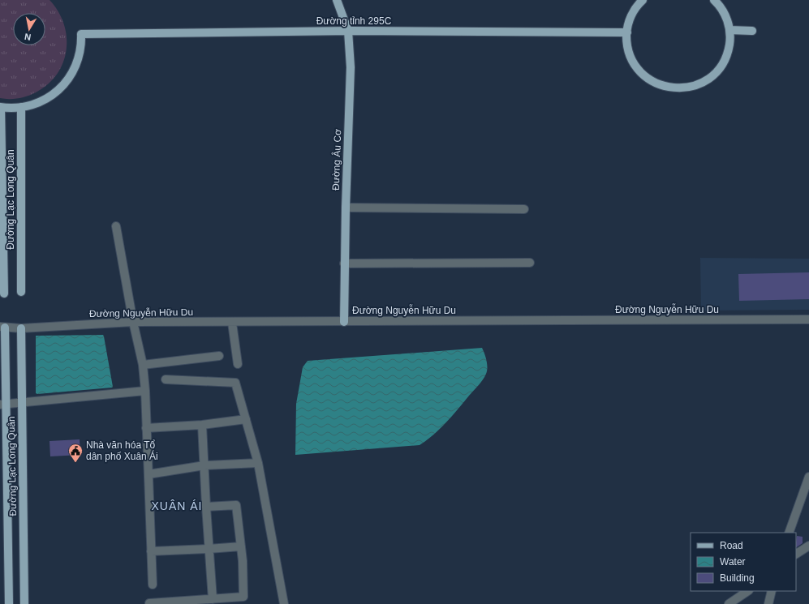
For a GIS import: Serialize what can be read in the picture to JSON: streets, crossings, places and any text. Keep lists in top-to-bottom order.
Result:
{
  "streets": {
    "main road": ["Đường tỉnh 295C", "Đường Âu Cơ", "Đường Lạc Long Quân"],
    "street": ["Đường Nguyễn Hữu Du"]
  },
  "crossings": [
    ["Đường tỉnh 295C", "Đường Âu Cơ"],
    ["Đường tỉnh 295C", "Đường Lạc Long Quân"],
    ["Đường Âu Cơ", "Đường Nguyễn Hữu Du"],
    ["Đường Lạc Long Quân", "Đường Nguyễn Hữu Du"]
  ],
  "districts": ["XUÂN ÁI"],
  "places": {
    "public building": ["Nhà văn hóa Tổ dân phố Xuân Ái"]
  },
  "legend": ["Road", "Water", "Building"],
  "north": "bottom"
}
